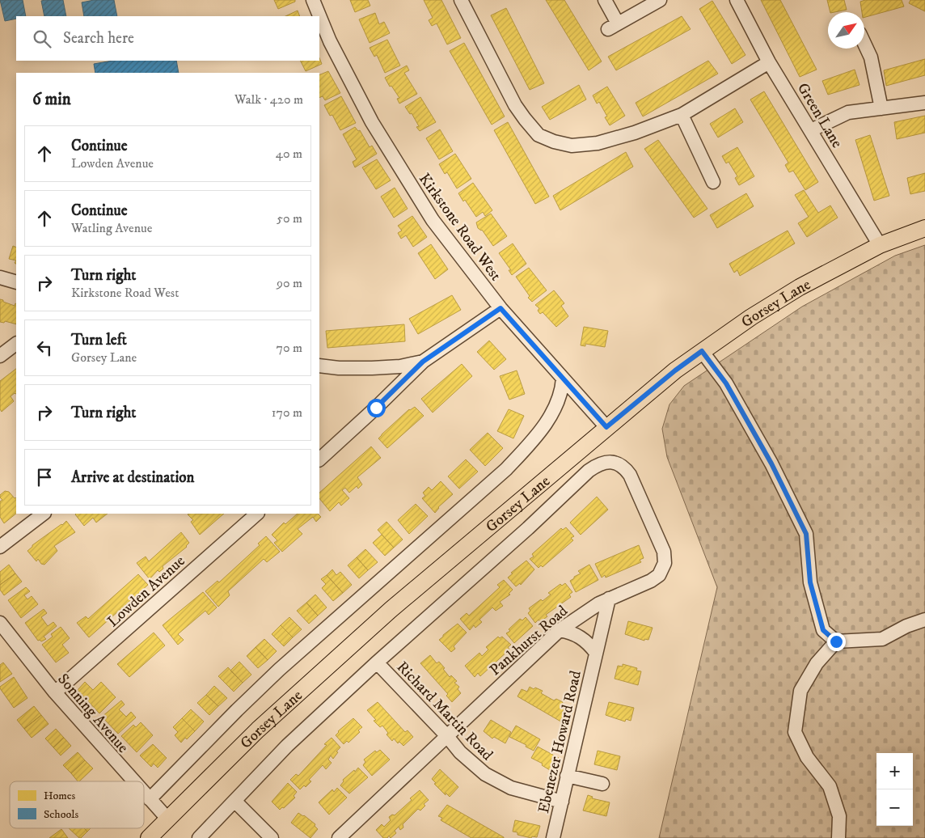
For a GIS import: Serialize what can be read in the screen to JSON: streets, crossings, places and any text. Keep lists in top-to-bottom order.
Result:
{
  "streets": {
    "main road": ["Gorsey Lane"],
    "street": [
      "Green Lane",
      "Kirkstone Road West",
      "Lowden Avenue",
      "Pankhurst Road",
      "Richard Martin Road",
      "Sonning Avenue",
      "Ebenezer Howard Road"
    ]
  },
  "crossings": [
    ["Green Lane", "Gorsey Lane"],
    ["Kirkstone Road West", "Gorsey Lane"],
    ["Gorsey Lane", "Pankhurst Road"],
    ["Gorsey Lane", "Richard Martin Road"],
    ["Gorsey Lane", "Sonning Avenue"],
    ["Lowden Avenue", "Sonning Avenue"],
    ["Pankhurst Road", "Richard Martin Road"],
    ["Pankhurst Road", "Ebenezer Howard Road"],
    ["Richard Martin Road", "Ebenezer Howard Road"]
  ],
  "legend": ["Homes", "Schools"],
  "north": "top right",
  "page": {
    "search": "Search here",
    "heading": ["6 min", "Walk · 420 m"],
    "list": [
      ["Continue", "Lowden Avenue", "40 m"],
      ["Continue", "Watling Avenue", "50 m"],
      ["Turn right", "Kirkstone Road West", "90 m"],
      ["Turn left", "Gorsey Lane", "70 m"],
      ["Turn right", "170 m"],
      "Arrive at destination"
    ],
    "map_buttons": ["+", "−"]
  }
}
